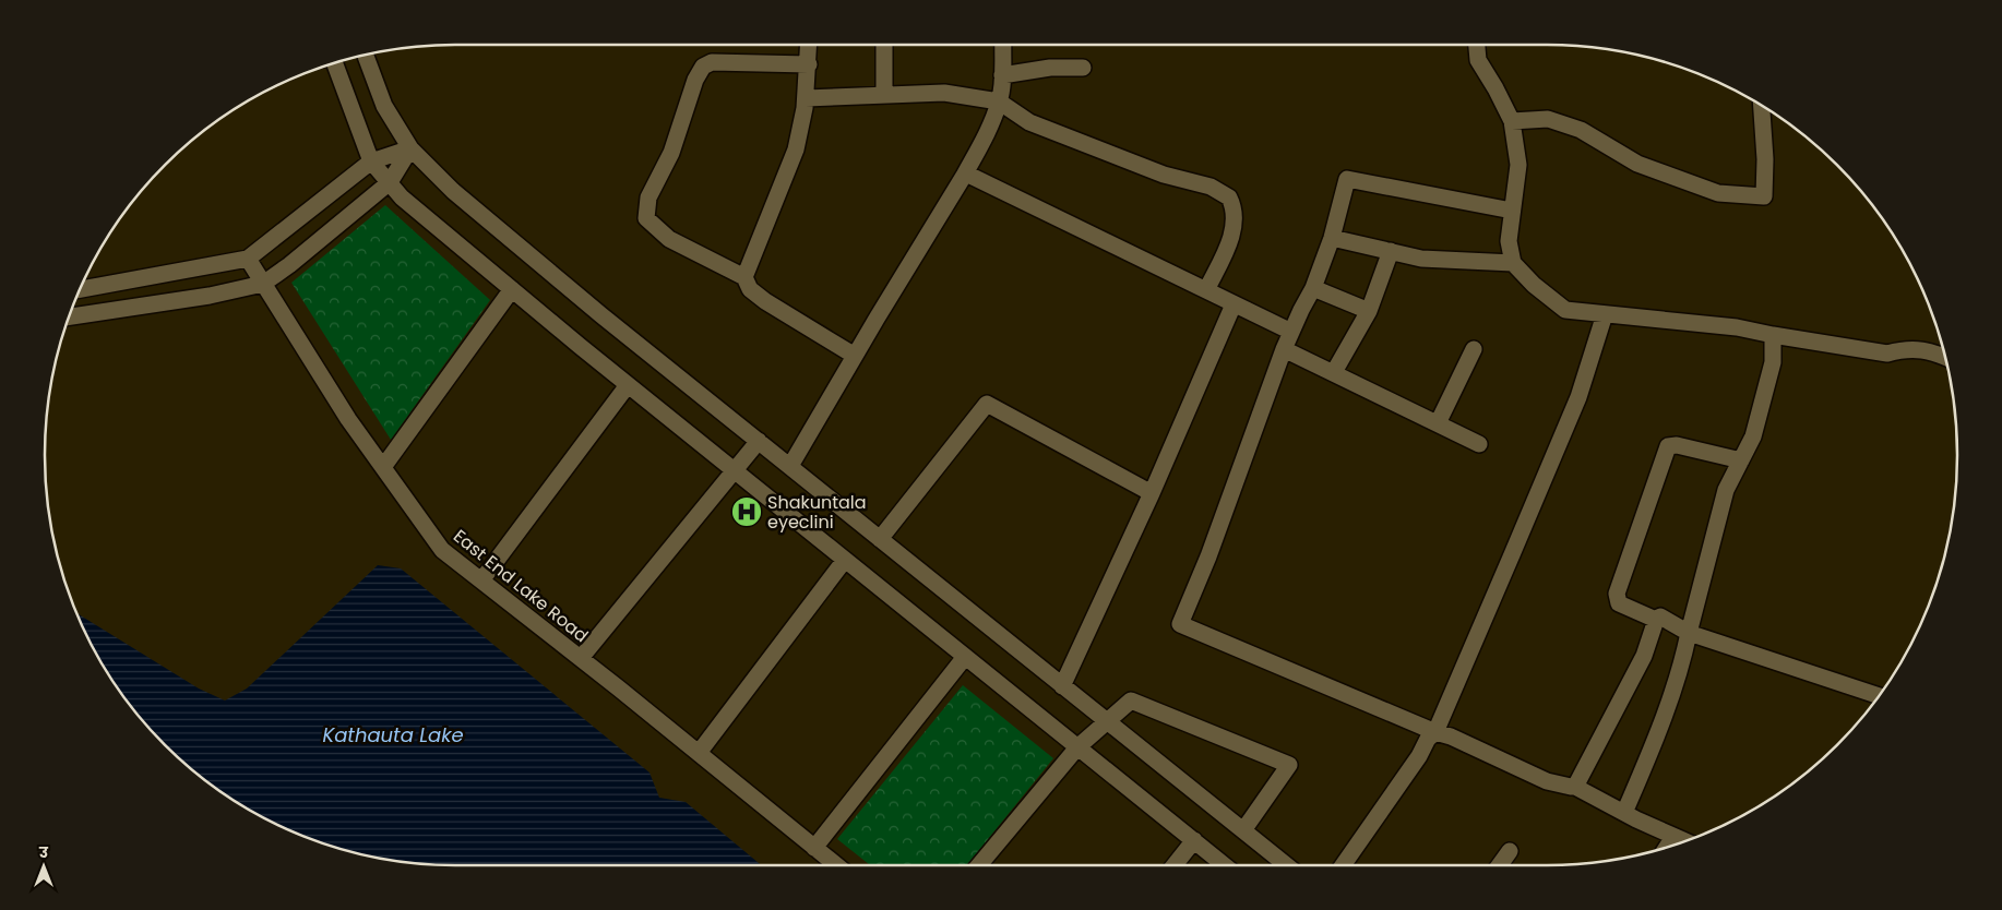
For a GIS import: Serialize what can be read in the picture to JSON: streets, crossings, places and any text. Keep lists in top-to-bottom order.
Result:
{
  "streets": {
    "street": ["East End Lake Road"]
  },
  "water": ["Kathauta Lake"],
  "places": {
    "hospital": ["Shakuntala eyeclini"]
  },
  "north": "top"
}
